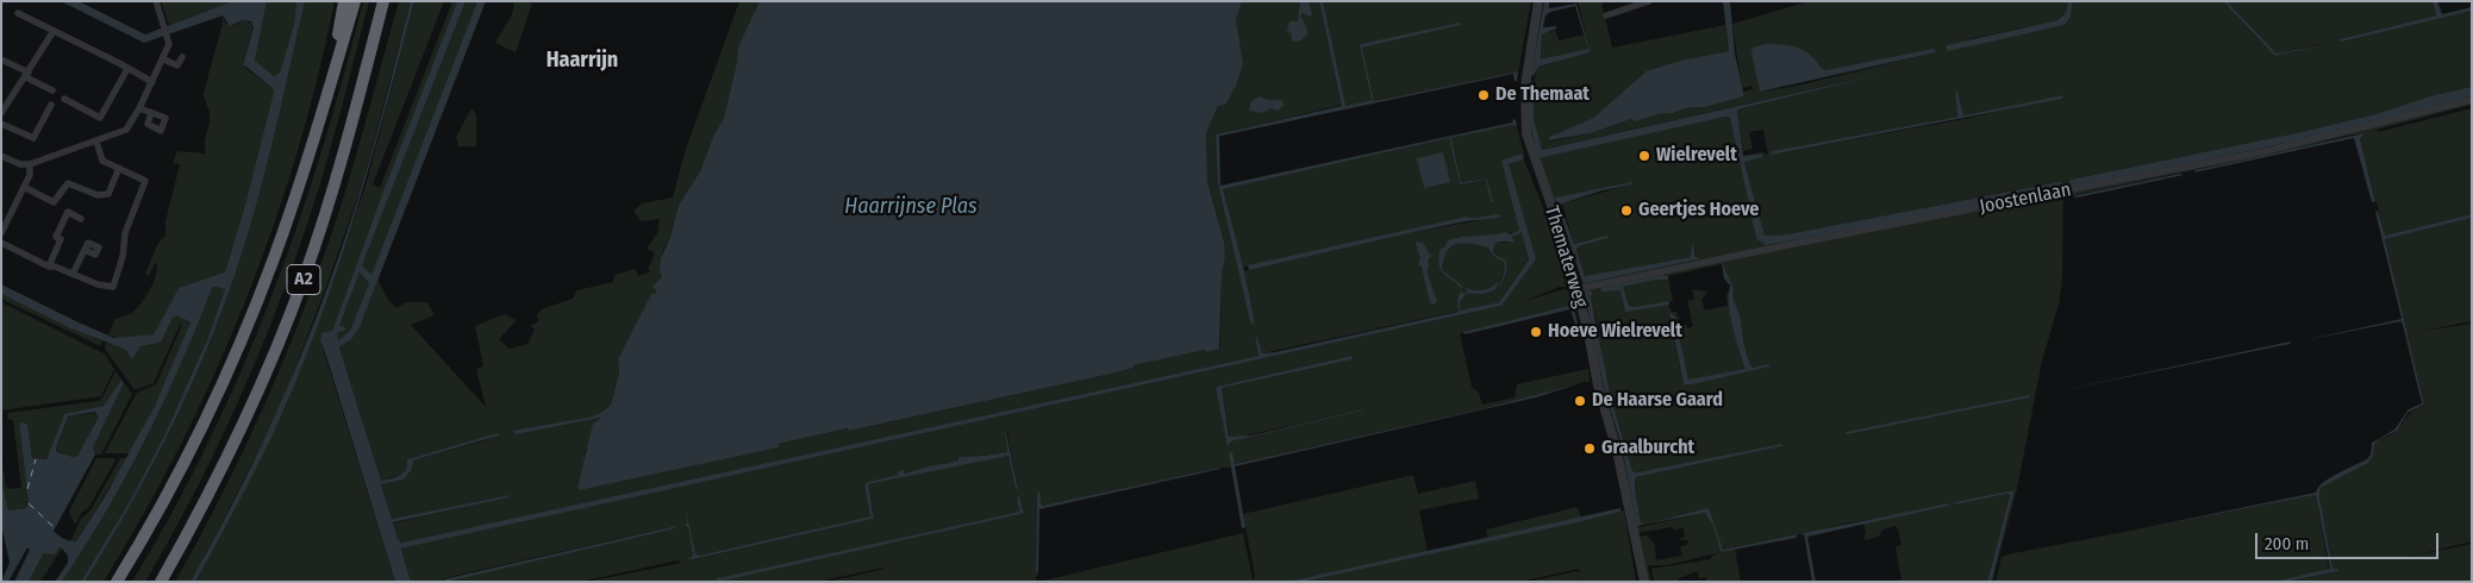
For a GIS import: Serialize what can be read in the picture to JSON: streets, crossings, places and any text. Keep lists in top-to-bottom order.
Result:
{
  "streets": {
    "highway": ["A2"],
    "street": ["Joostenlaan", "Thematerweg"]
  },
  "crossings": [
    ["Joostenlaan", "Thematerweg"]
  ],
  "districts": ["Haarrijn"],
  "water": ["Haarrijnse Plas"],
  "places": [
    "De Themaat",
    "Wielrevelt",
    "Geertjes Hoeve",
    "Hoeve Wielrevelt",
    "De Haarse Gaard",
    "Graalburcht"
  ],
  "scale_bar": "200 m"
}
